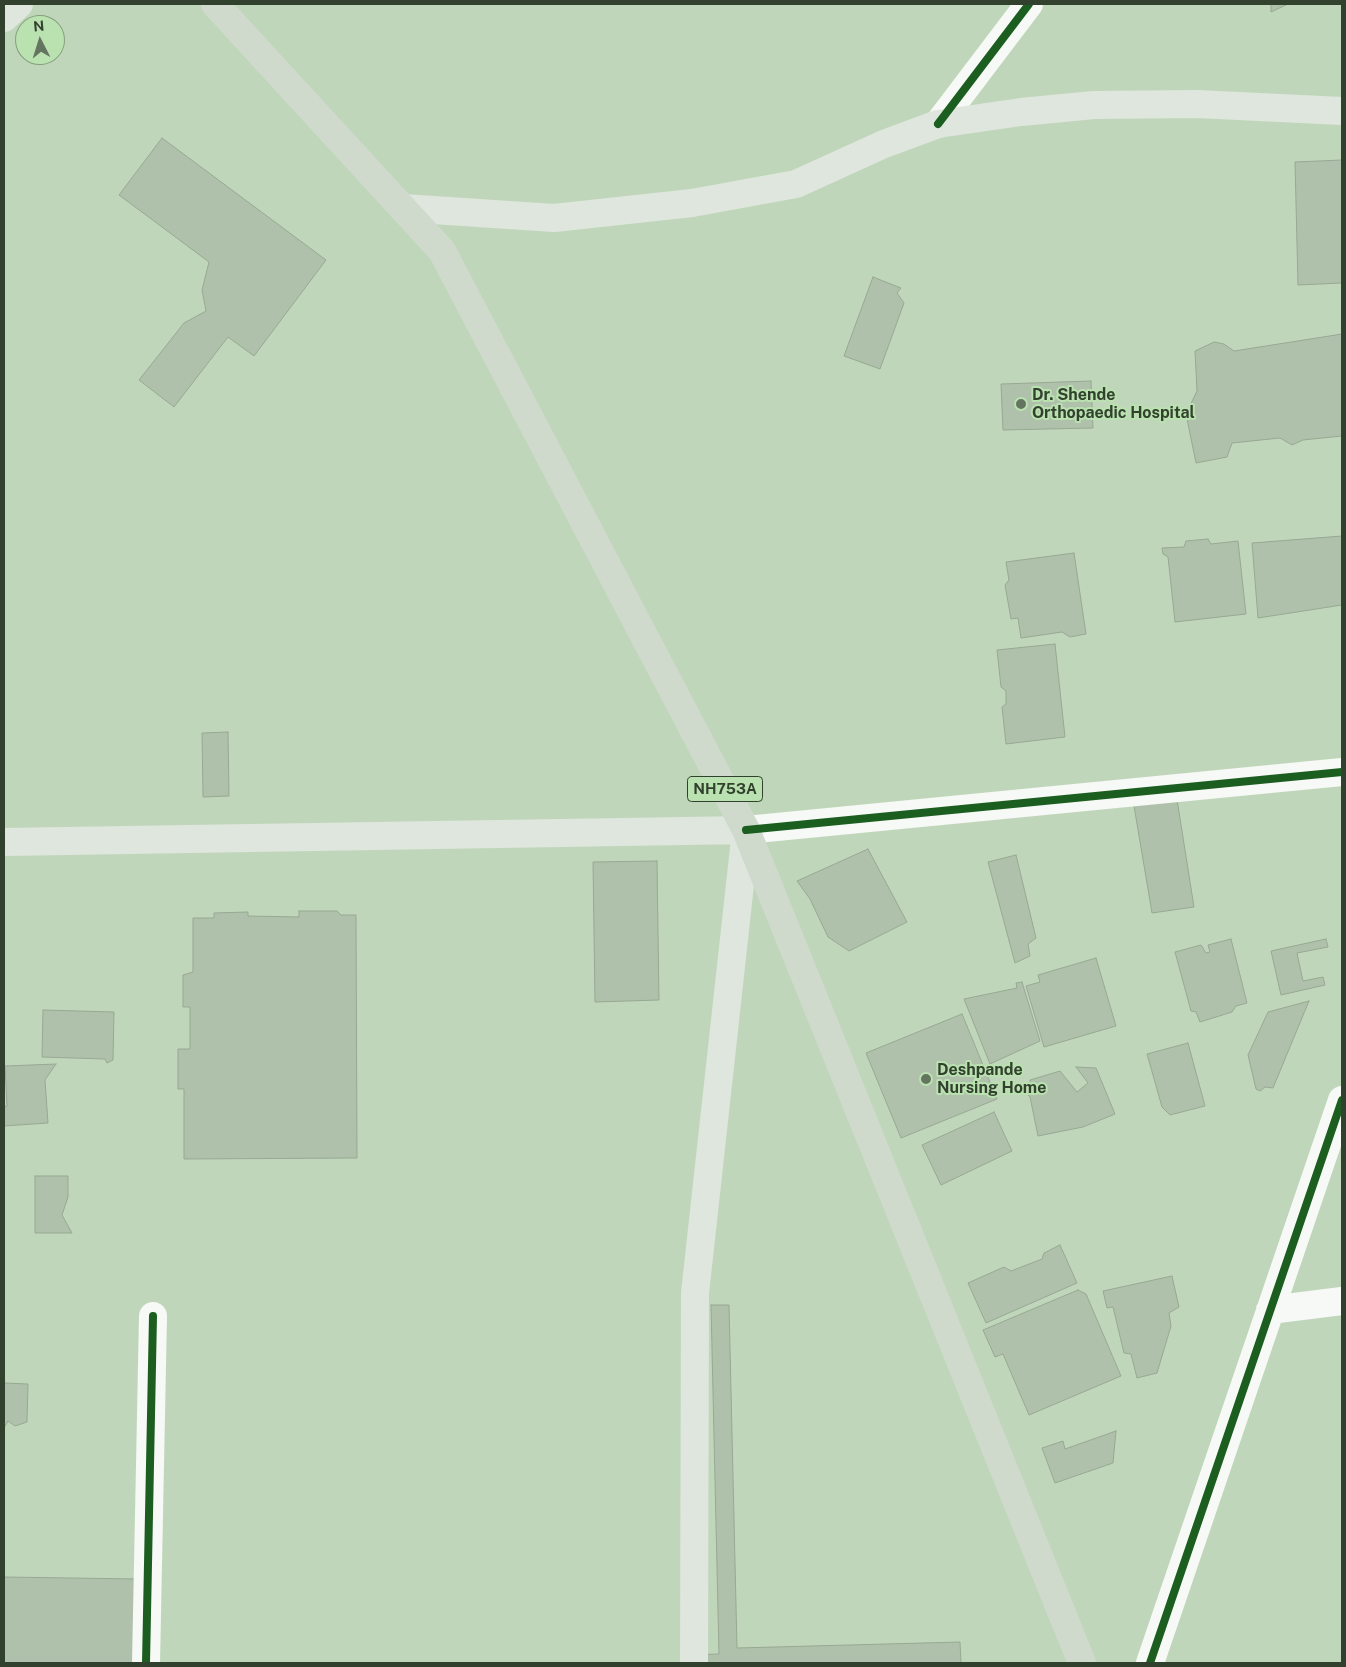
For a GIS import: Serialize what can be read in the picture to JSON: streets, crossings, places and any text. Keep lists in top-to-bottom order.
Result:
{
  "streets": {
    "highway": ["NH753A"]
  },
  "places": ["Dr. Shende Orthopaedic Hospital", "Deshpande Nursing Home"],
  "north": "top"
}
